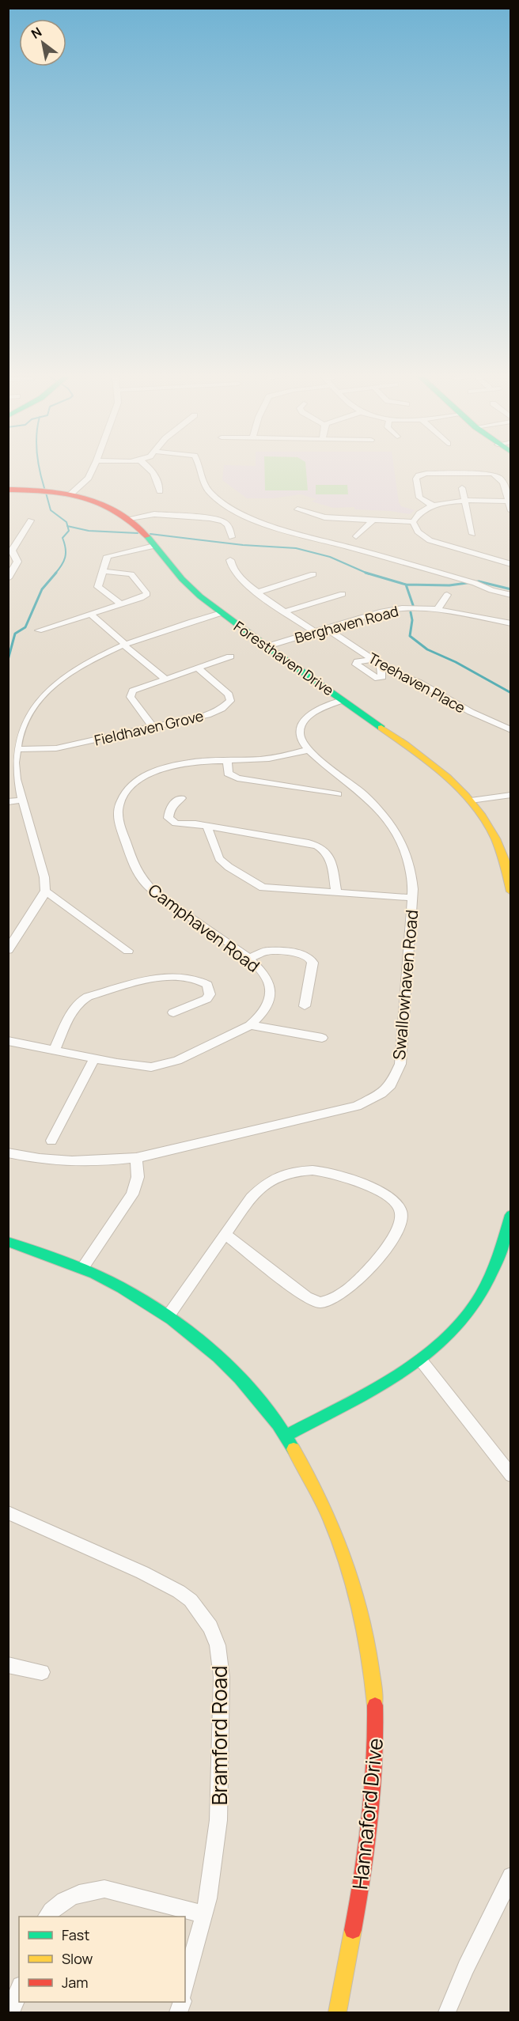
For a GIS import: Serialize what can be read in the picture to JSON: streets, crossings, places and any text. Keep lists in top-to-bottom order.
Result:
{
  "streets": {
    "street": [
      "Berghaven Road",
      "Foresthaven Drive",
      "Treehaven Place",
      "Fieldhaven Grove",
      "Camphaven Road",
      "Swallowhaven Road",
      "Bramford Road",
      "Hannaford Drive"
    ]
  },
  "crossings": [
    ["Berghaven Road", "Foresthaven Drive"],
    ["Berghaven Road", "Treehaven Place"],
    ["Camphaven Road", "Swallowhaven Road"]
  ],
  "legend": ["Fast", "Slow", "Jam"],
  "north": "top left"
}
